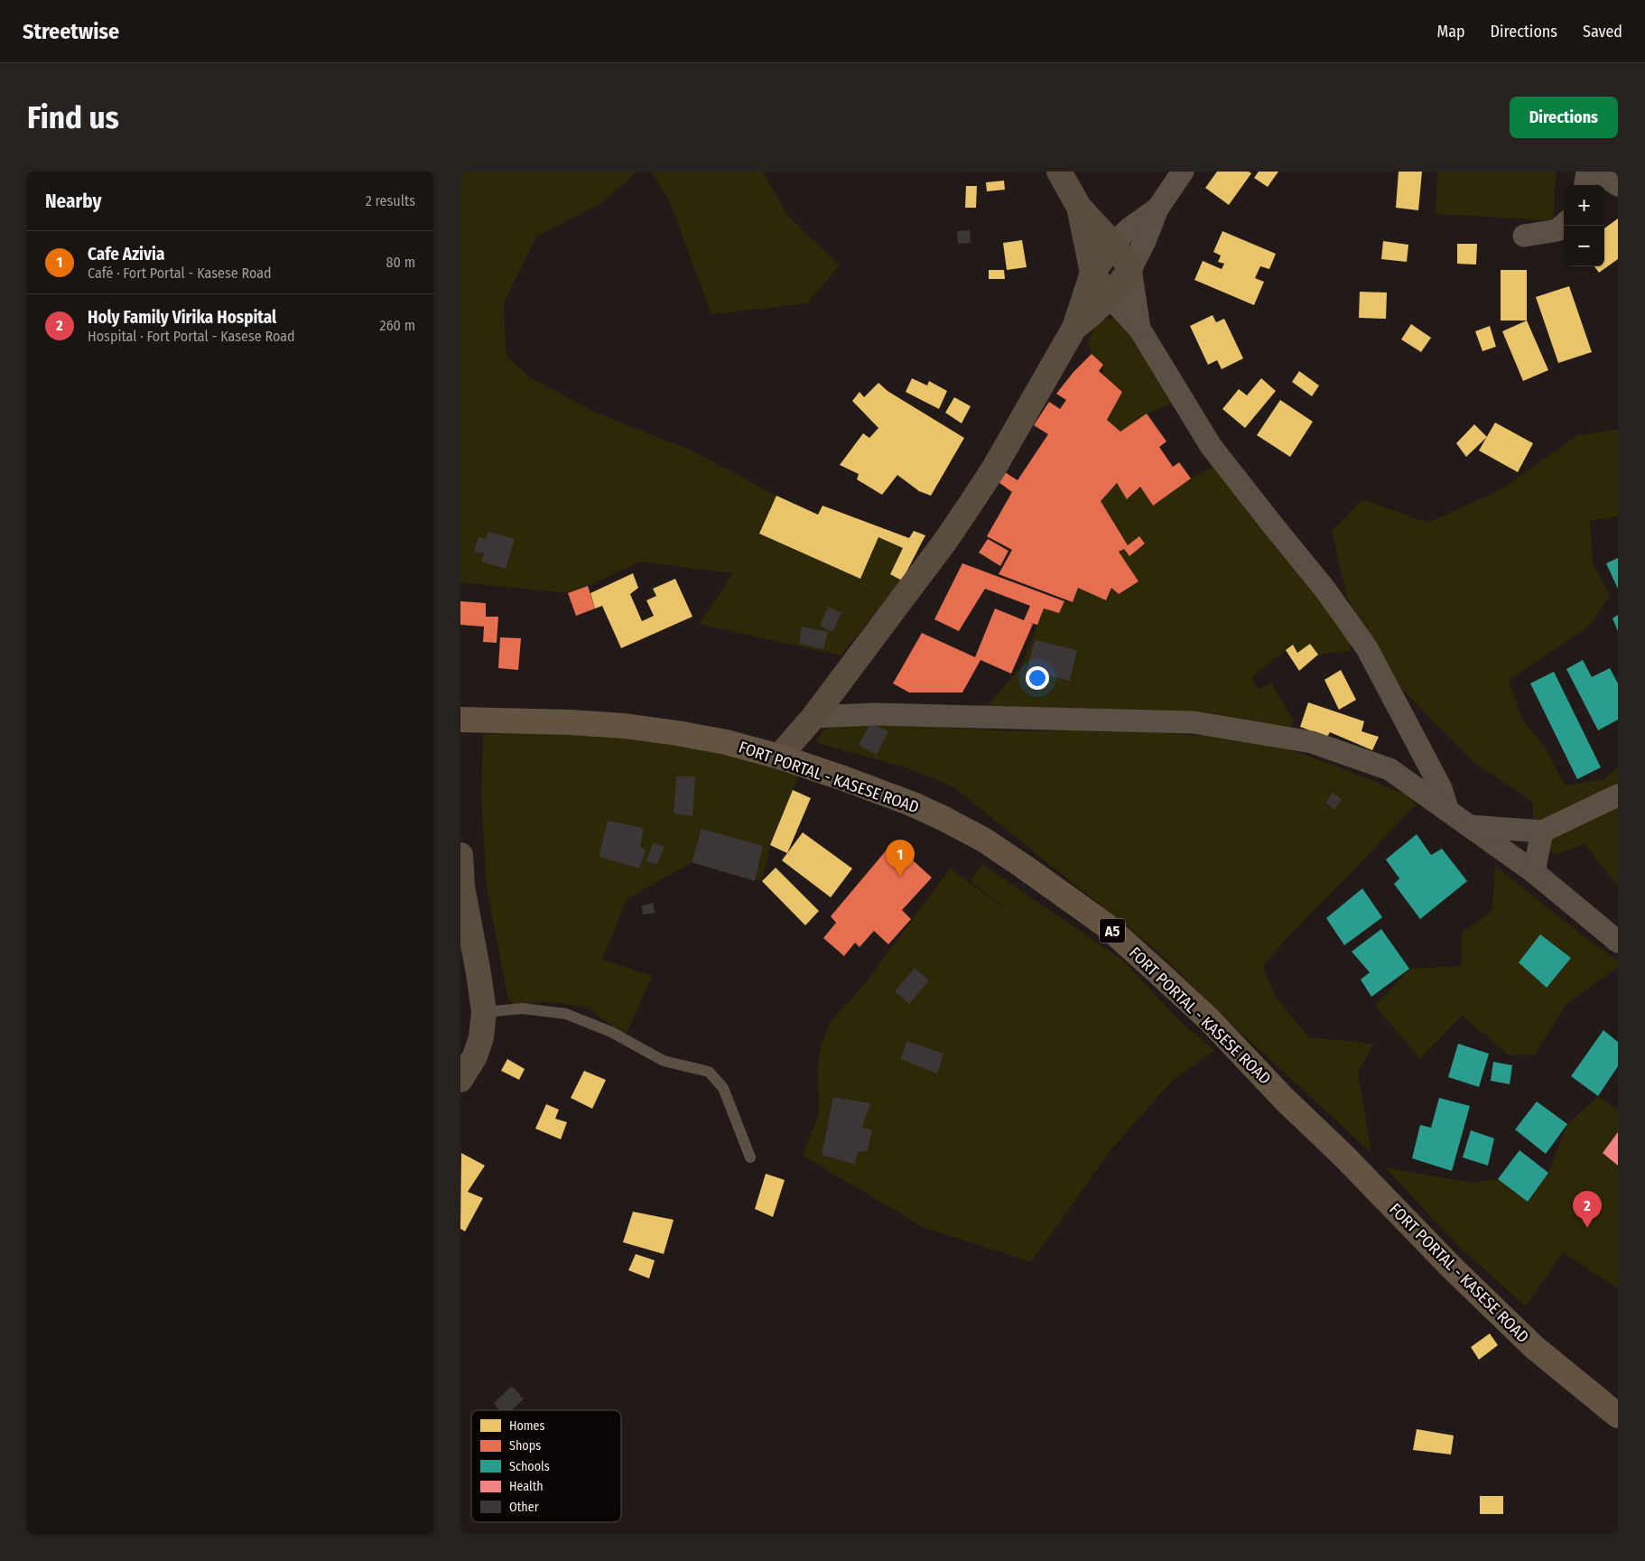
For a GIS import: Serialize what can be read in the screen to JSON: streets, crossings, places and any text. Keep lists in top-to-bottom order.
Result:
{
  "streets": {
    "highway": ["FORT PORTAL - KASESE ROAD", "A5"]
  },
  "legend": [
    "Homes",
    "Shops",
    "Schools",
    "Health",
    "Other"
  ],
  "page": {
    "header": "Streetwise",
    "nav": ["Map", "Directions", "Saved"],
    "buttons": "Directions",
    "title": "Find us",
    "heading": ["Nearby", "2 results"],
    "map_buttons": ["+", "−"],
    "list": [
      {
        "mark": "1",
        "name": "Cafe Azivia",
        "note": "Café · Fort Portal - Kasese Road",
        "value": "80 m"
      },
      {
        "mark": "2",
        "name": "Holy Family Virika Hospital",
        "note": "Hospital · Fort Portal - Kasese Road",
        "value": "260 m"
      }
    ],
    "pins": ["1", "2"]
  }
}
